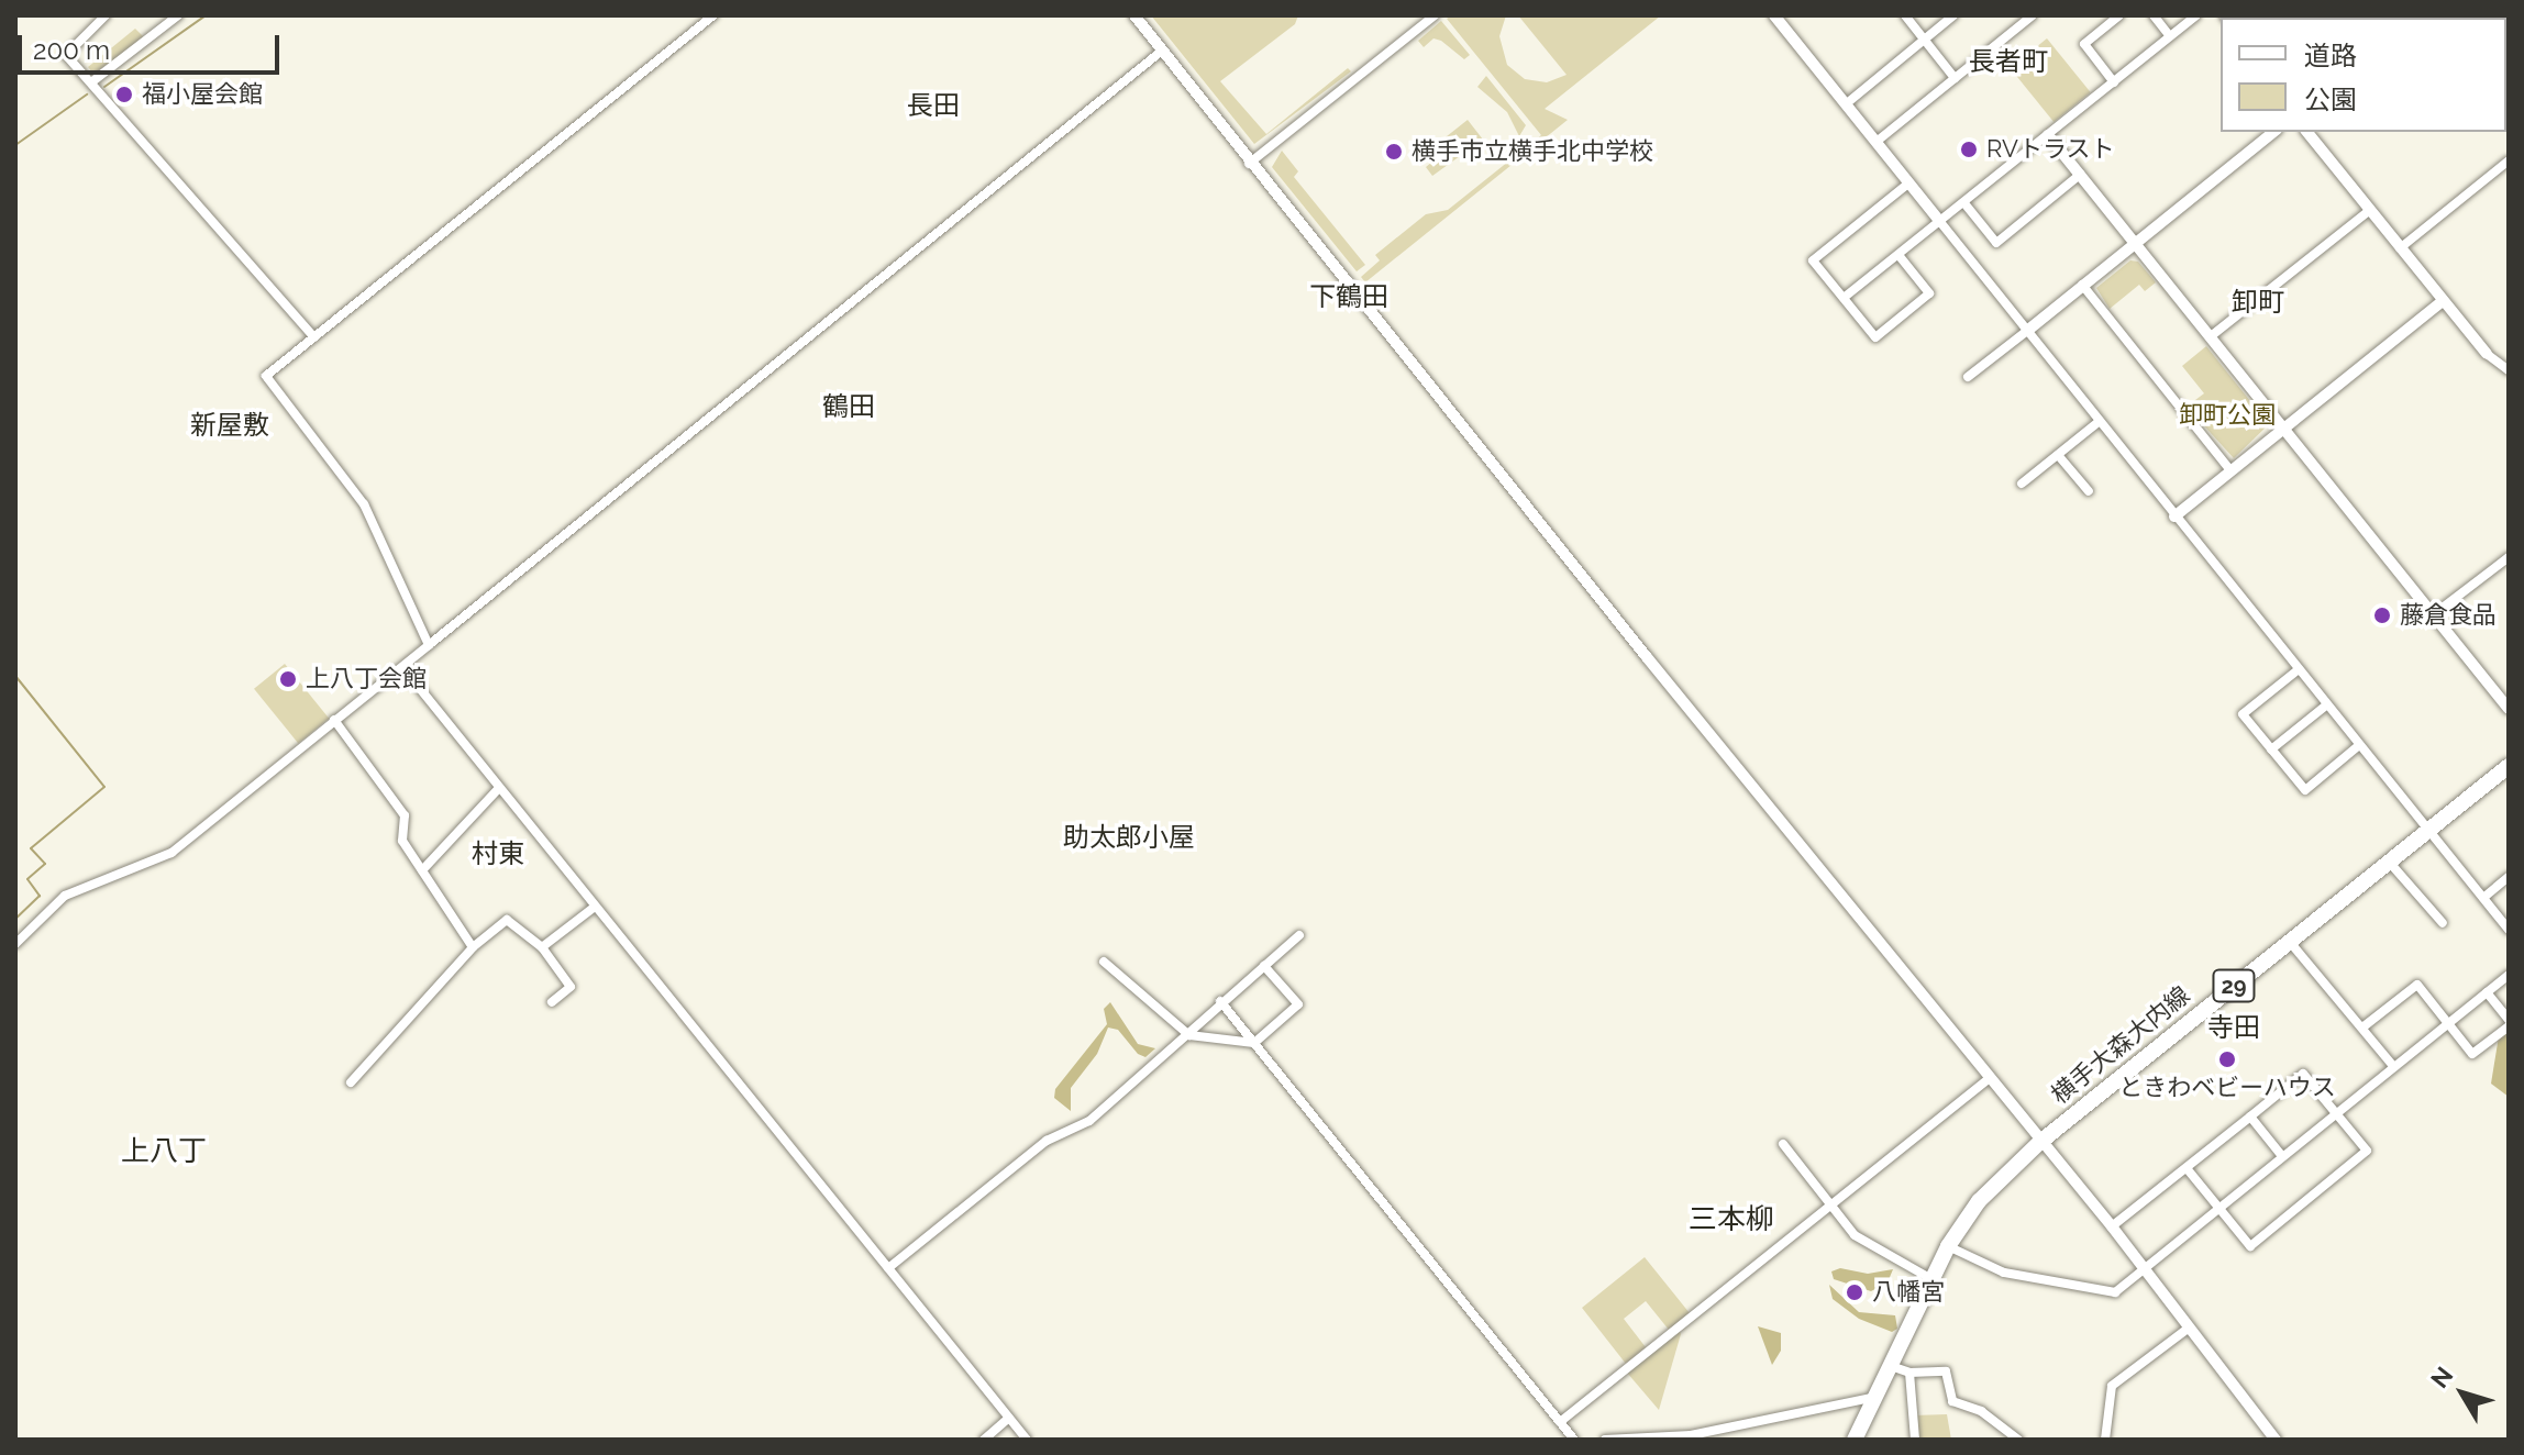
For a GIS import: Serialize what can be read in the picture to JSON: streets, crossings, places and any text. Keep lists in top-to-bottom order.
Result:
{
  "streets": {
    "main road": ["29", "横手大森大内線"]
  },
  "districts": [
    "長者町",
    "長田",
    "下鶴田",
    "卸町",
    "鶴田",
    "新屋敷",
    "助太郎小屋",
    "村東",
    "寺田",
    "上八丁",
    "三本柳"
  ],
  "parks": ["卸町公園"],
  "places": [
    "福小屋会館",
    "RVトラスト",
    "横手市立横手北中学校",
    "藤倉食品",
    "上八丁会館",
    "ときわベビーハウス",
    "八幡宮"
  ],
  "legend": ["道路", "公園"],
  "scale_bar": "200 m",
  "north": "top left"
}
